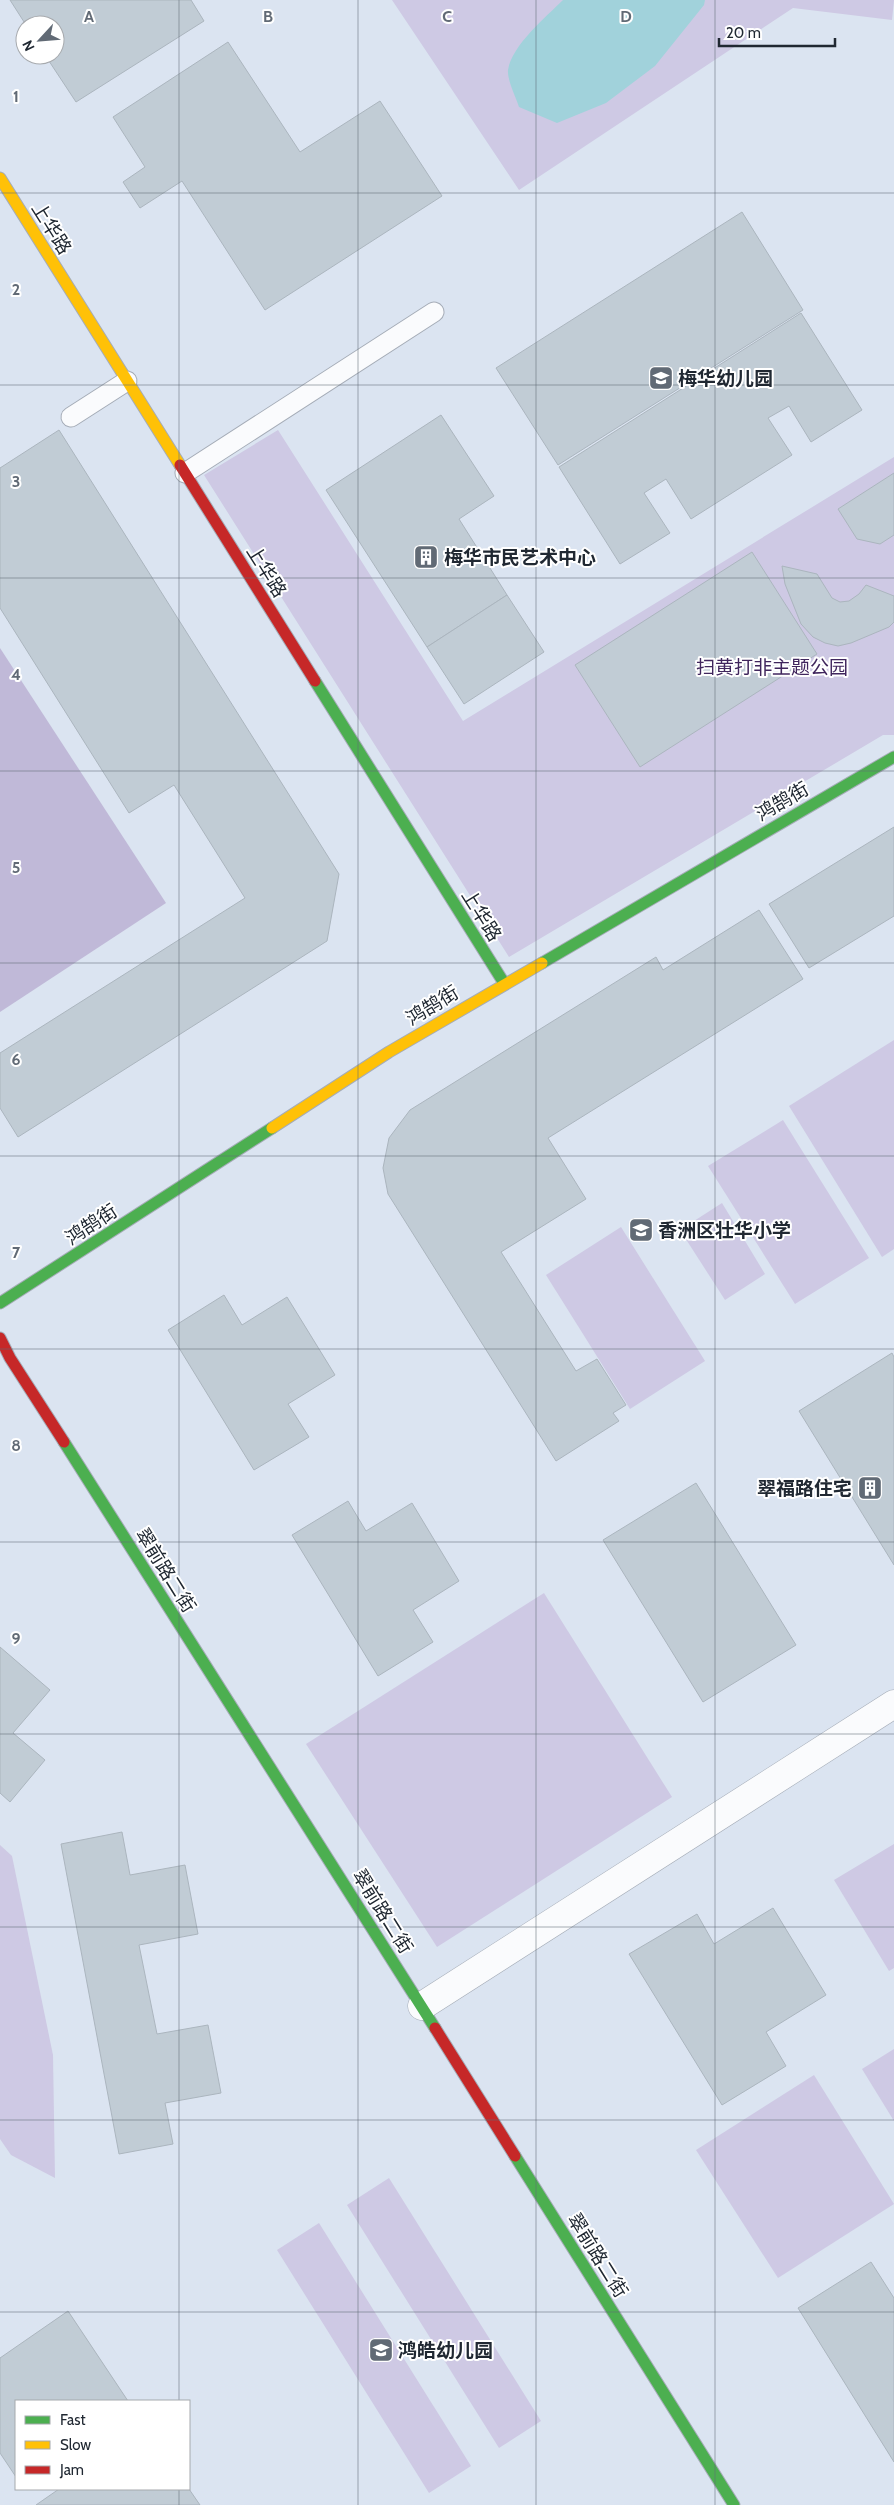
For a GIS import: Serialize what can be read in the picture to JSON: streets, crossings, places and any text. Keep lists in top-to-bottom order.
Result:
{
  "streets": {
    "street": ["上华路", "鸿鹄街", "翠前路二街"]
  },
  "crossings": [
    ["上华路", "鸿鹄街"]
  ],
  "parks": ["扫黄打非主题公园"],
  "places": {
    "school or university": ["梅华幼儿园", "香洲区壮华小学", "鸿皓幼儿园"],
    "building": ["梅华市民艺术中心", "翠福路住宅"]
  },
  "legend": ["Fast", "Slow", "Jam"],
  "scale_bar": "20 m",
  "north": "bottom left",
  "grid": {
    "columns": [
      "A",
      "B",
      "C",
      "D"
    ],
    "rows": [
      "1",
      "2",
      "3",
      "4",
      "5",
      "6",
      "7",
      "8",
      "9"
    ]
  }
}
